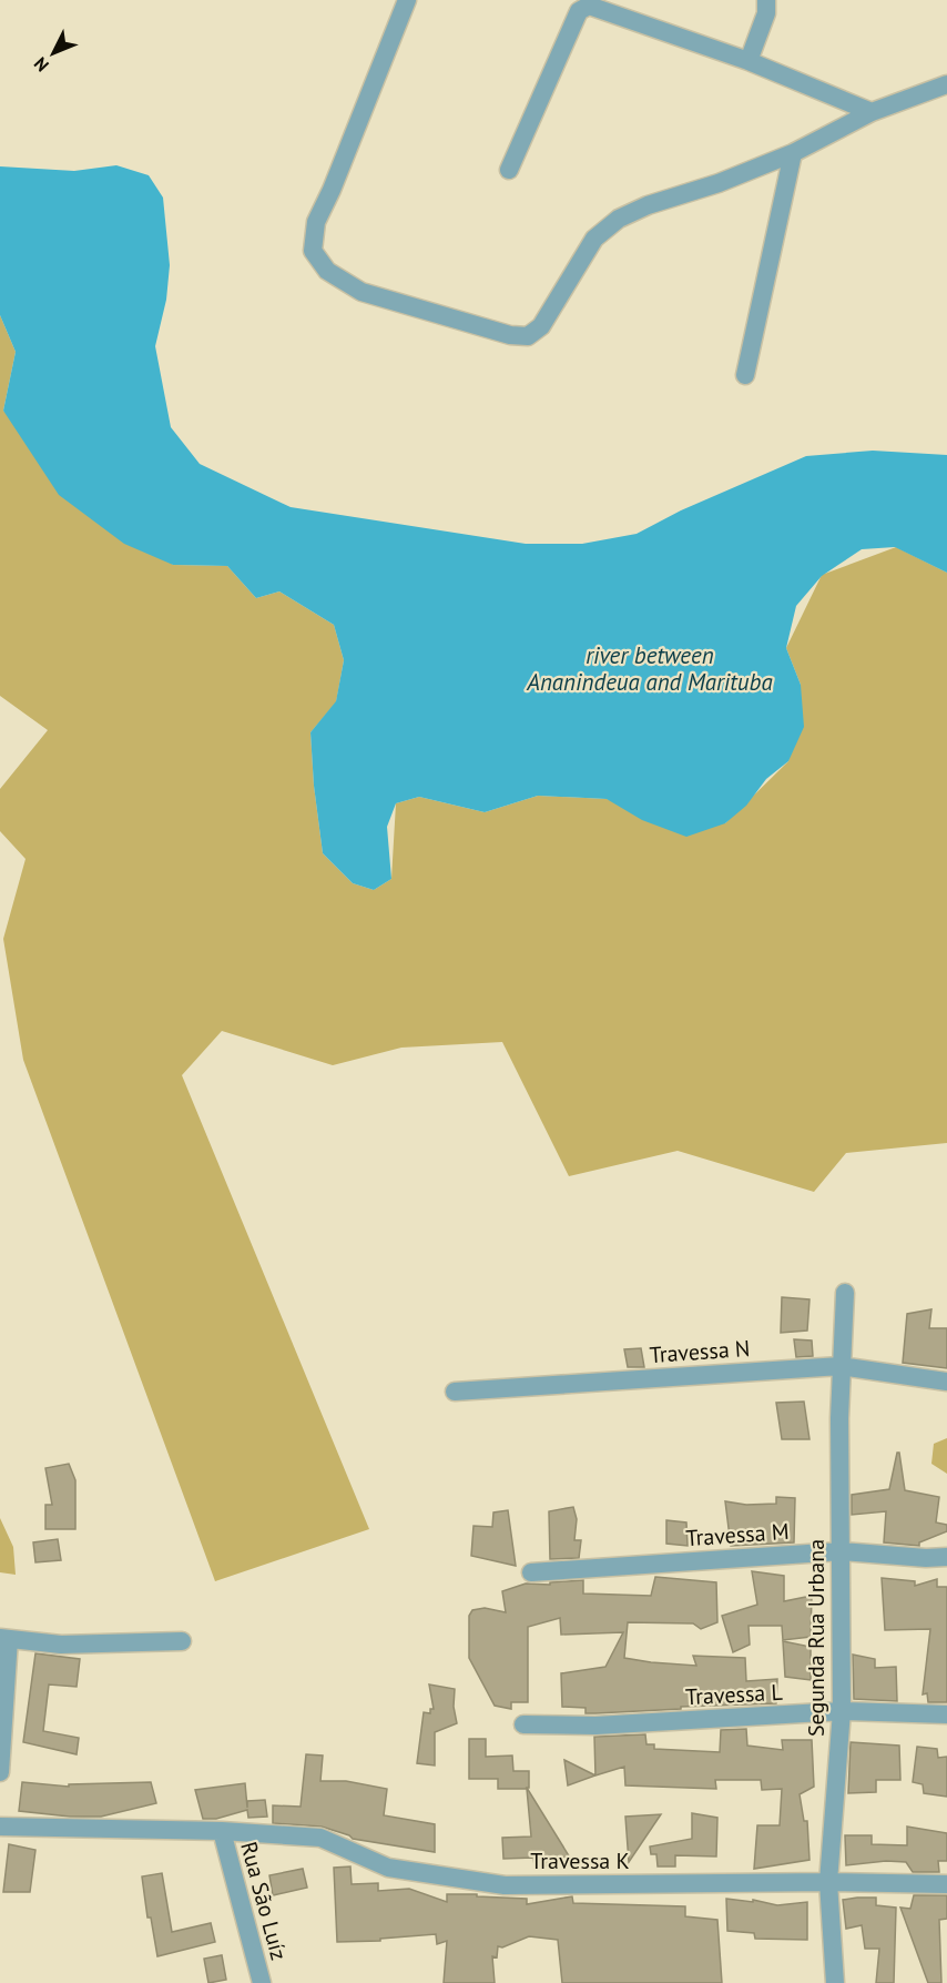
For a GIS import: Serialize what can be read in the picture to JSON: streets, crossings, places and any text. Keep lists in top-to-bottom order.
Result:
{
  "streets": {
    "street": [
      "Travessa N",
      "Travessa M",
      "Segunda Rua Urbana",
      "Travessa L",
      "Travessa K",
      "Rua São Luíz"
    ]
  },
  "crossings": [
    ["Travessa N", "Segunda Rua Urbana"],
    ["Travessa M", "Segunda Rua Urbana"],
    ["Segunda Rua Urbana", "Travessa L"],
    ["Segunda Rua Urbana", "Travessa K"],
    ["Travessa K", "Rua São Luíz"]
  ],
  "water": ["river between Ananindeua and Marituba"],
  "north": "bottom left"
}
